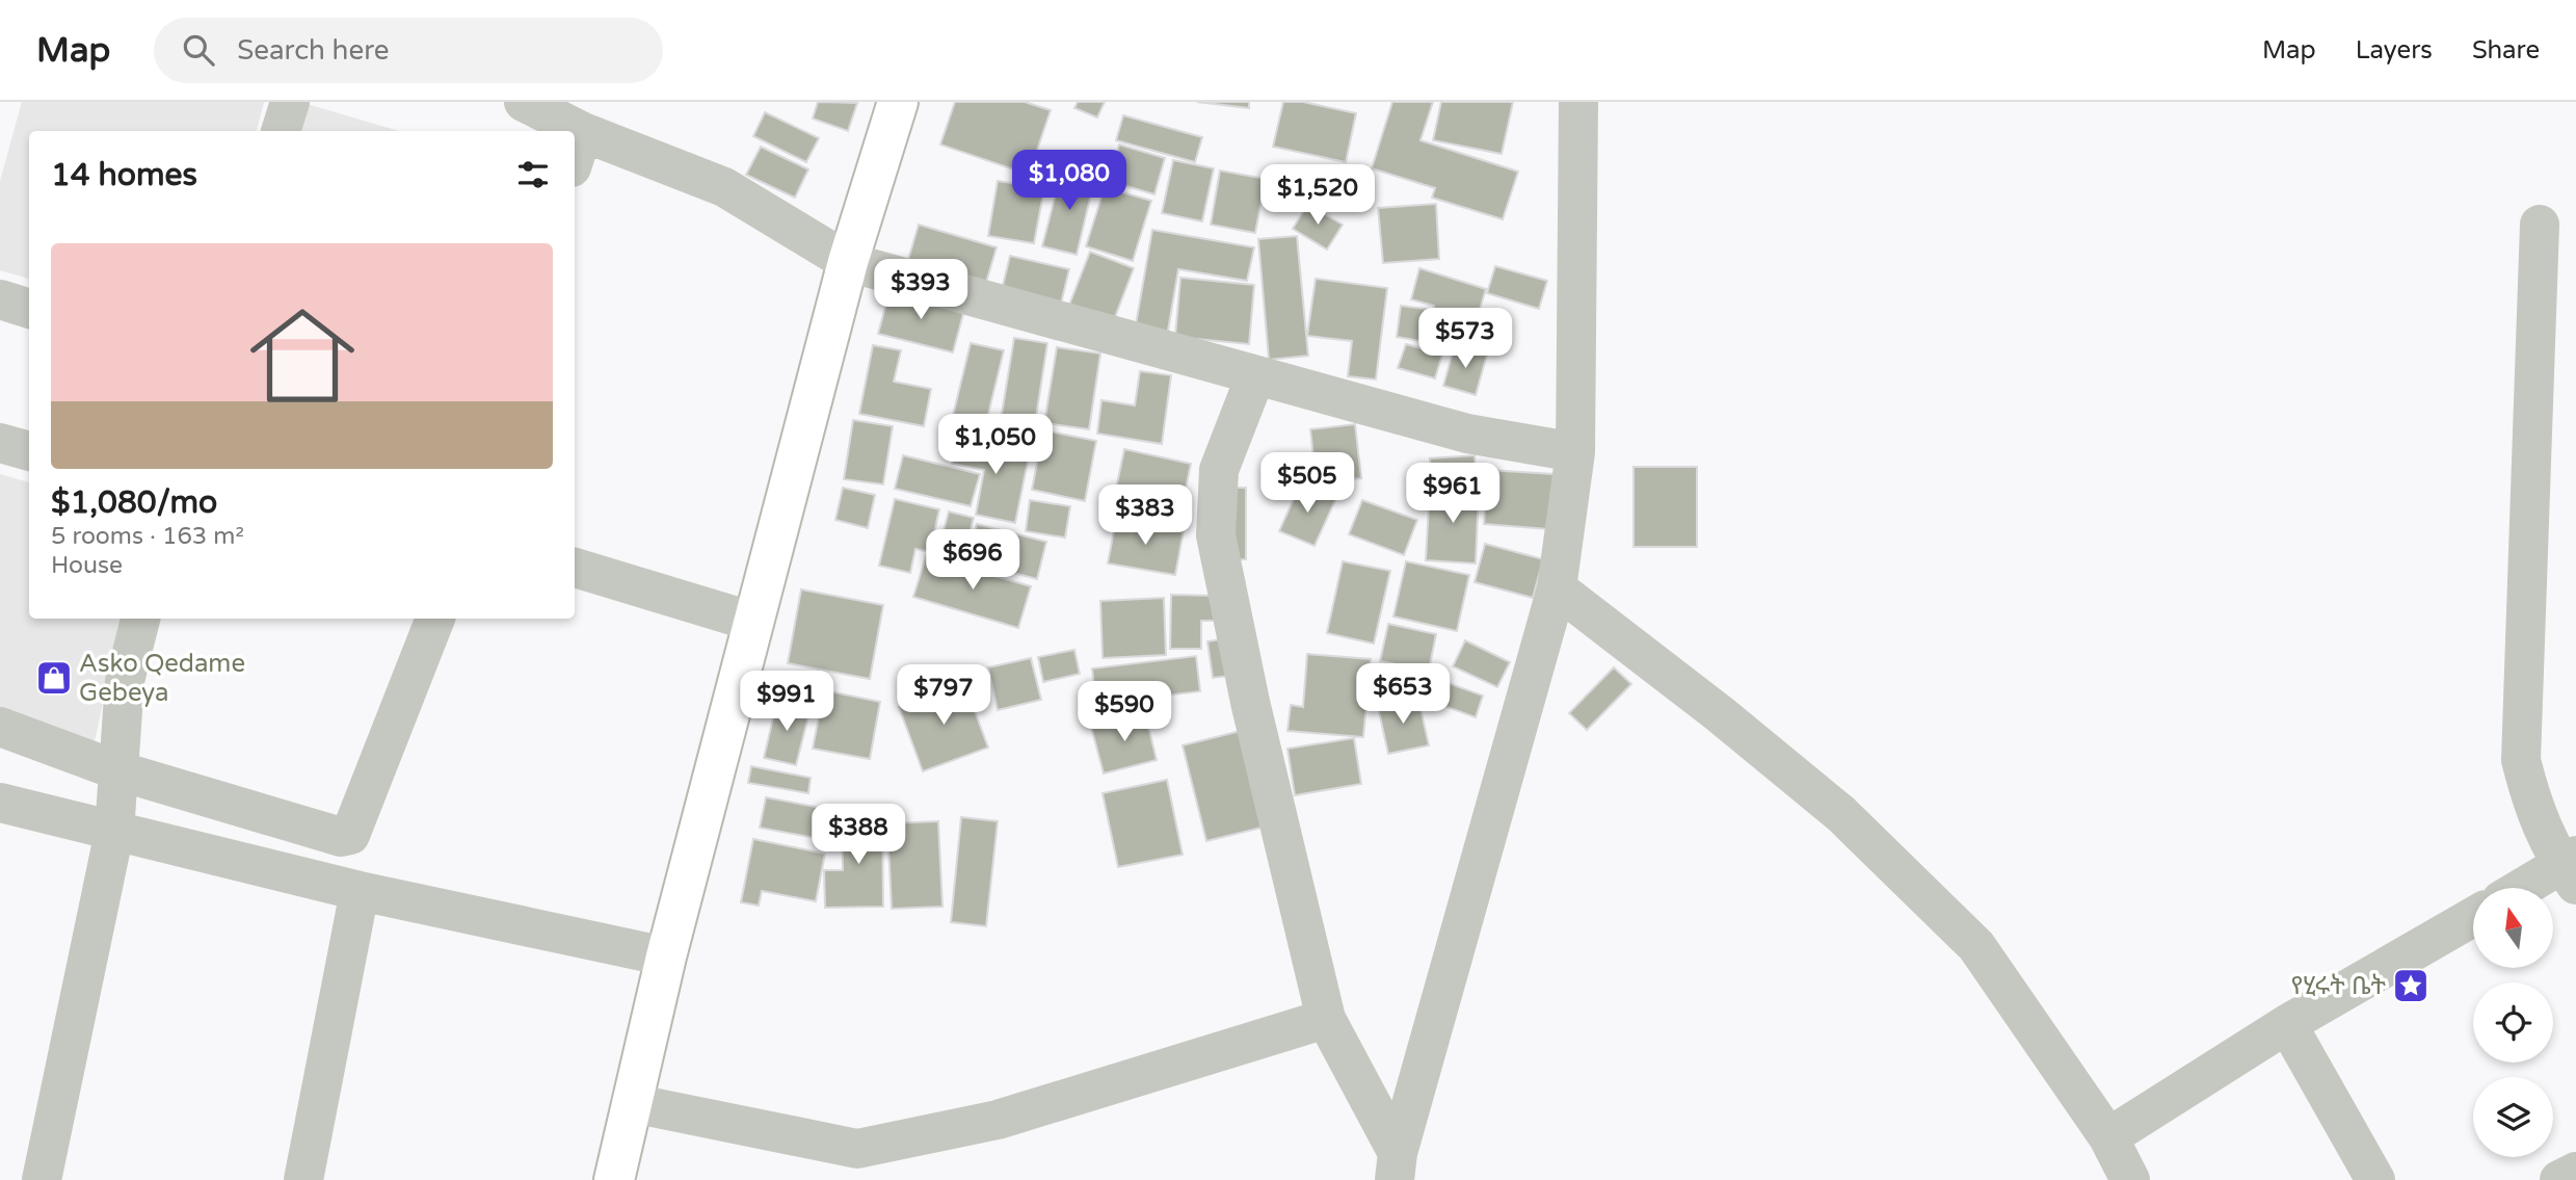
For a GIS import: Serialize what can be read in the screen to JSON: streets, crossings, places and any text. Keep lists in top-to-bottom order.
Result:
{
  "places": {
    "shop": ["Asko Qedame Gebeya"],
    "place": ["የሂሩት ቤት"]
  },
  "north": "top",
  "page": {
    "header": "Map",
    "search": "Search here",
    "nav": ["Map", "Layers", "Share"],
    "heading": "14 homes",
    "price": [
      "$1,080",
      "$1,520",
      "$393",
      "$573",
      "$1,050",
      "$505",
      "$961",
      "$383",
      "$696",
      "$653",
      "$797",
      "$991",
      "$590",
      "$388"
    ],
    "list": [
      {
        "name": "$1,080/mo",
        "note": "5 rooms · 163 m² · House"
      }
    ]
  }
}
